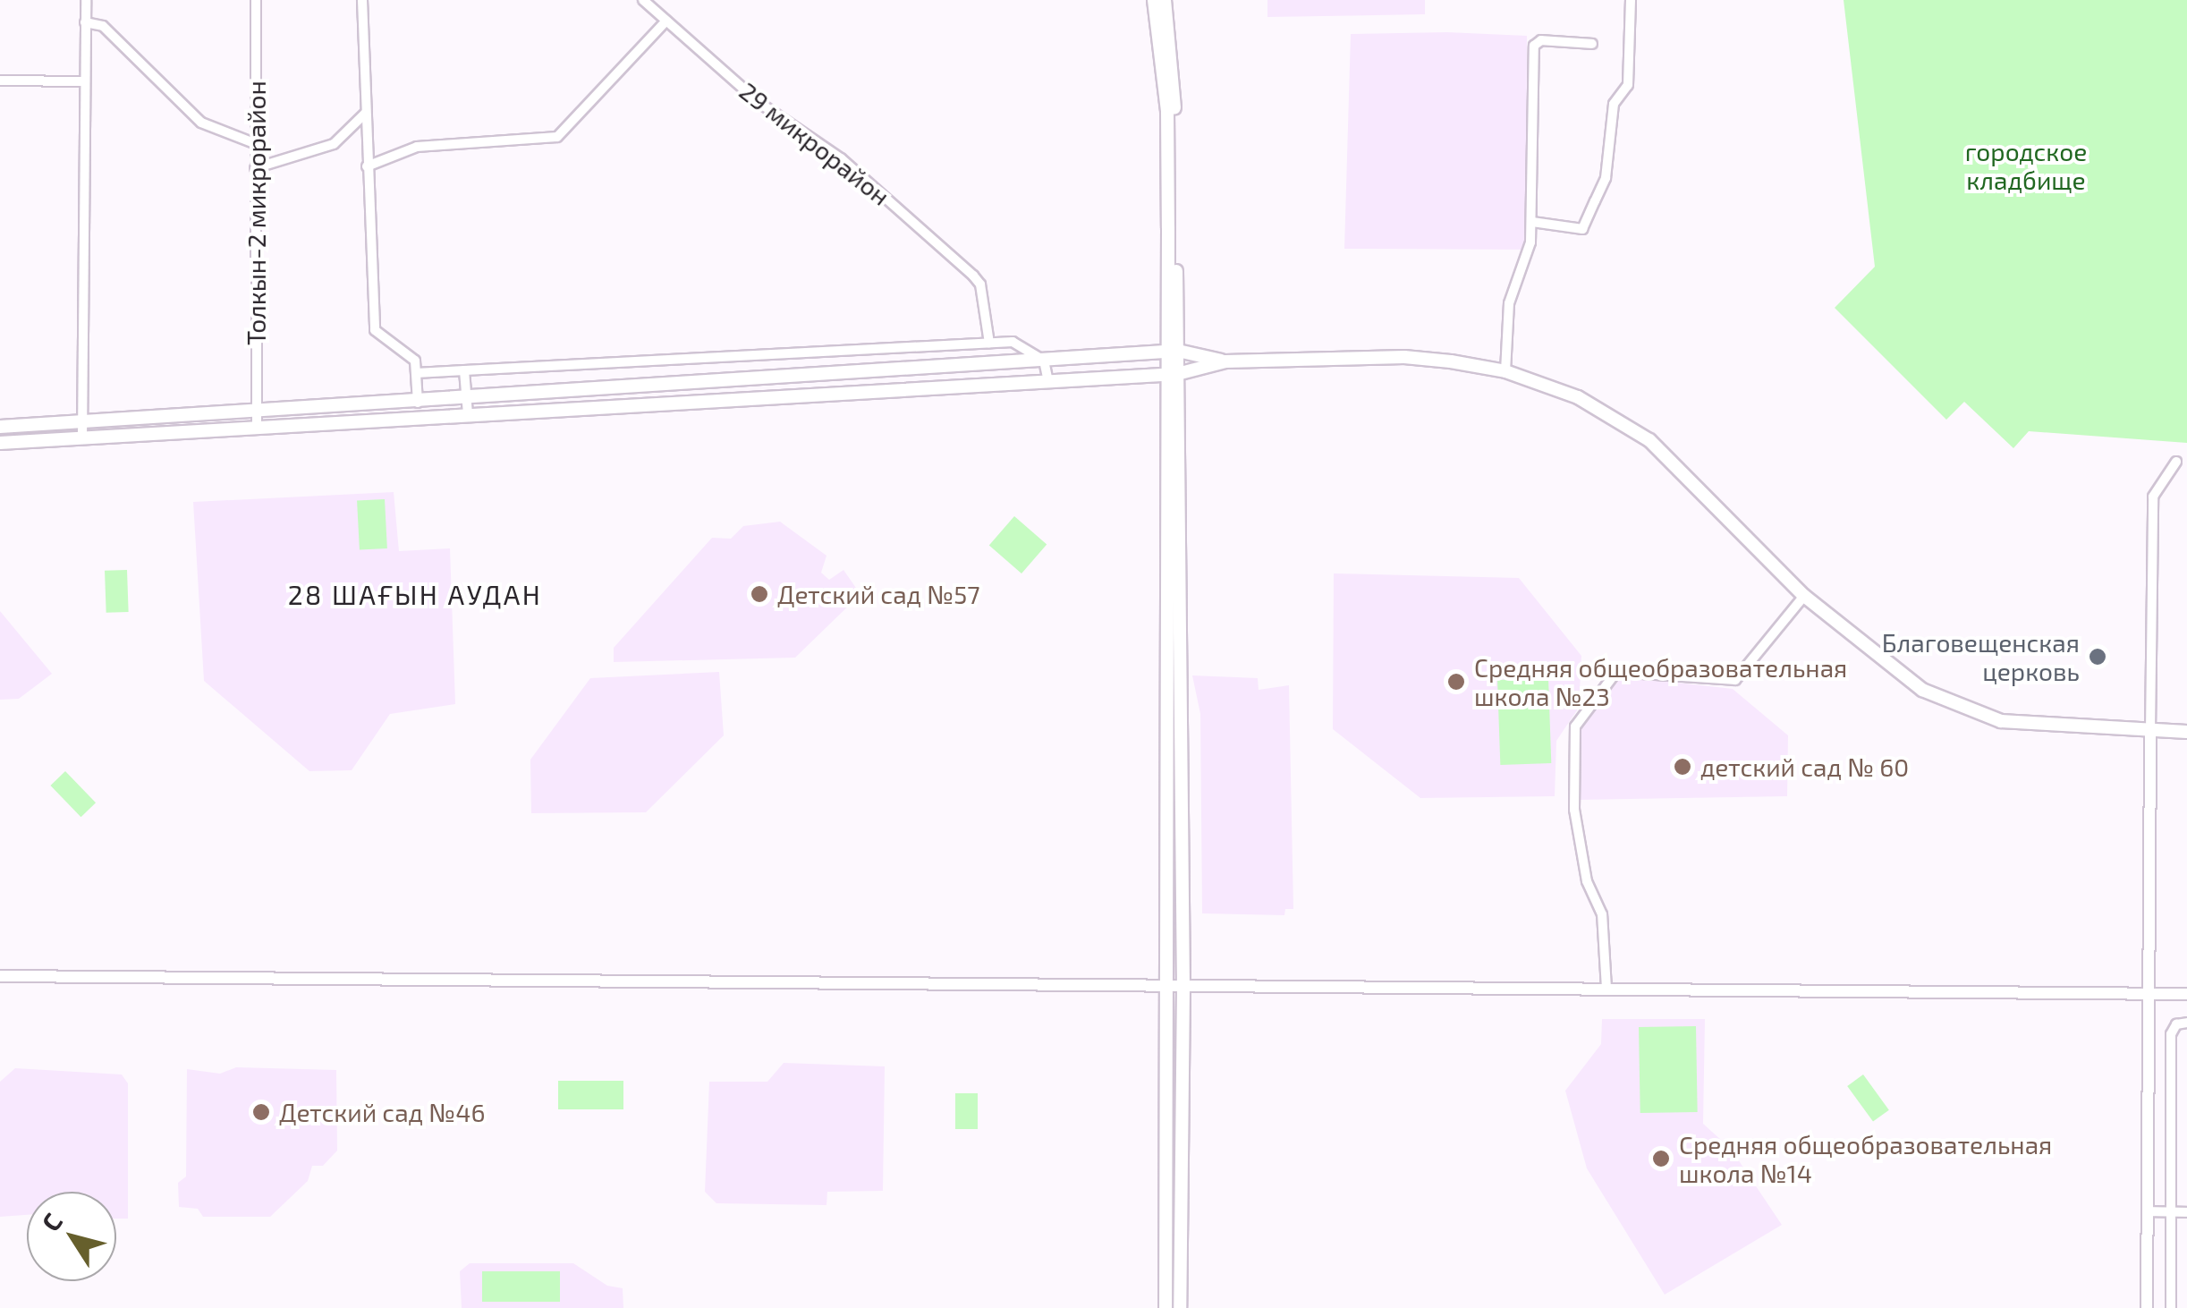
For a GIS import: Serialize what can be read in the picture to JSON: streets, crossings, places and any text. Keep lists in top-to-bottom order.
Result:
{
  "streets": {
    "street": ["29 микрорайон", "Толкын-2 микрорайон"]
  },
  "districts": ["28 ШАҒЫН АУДАН"],
  "parks": ["городское кладбище"],
  "places": [
    "Детский сад №57",
    "Благовещенская церковь",
    "Средняя общеобразовательная школа №23",
    "детский сад № 60",
    "Детский сад №46",
    "Cредняя общеобразовательная школа №14"
  ],
  "north": "top left"
}
